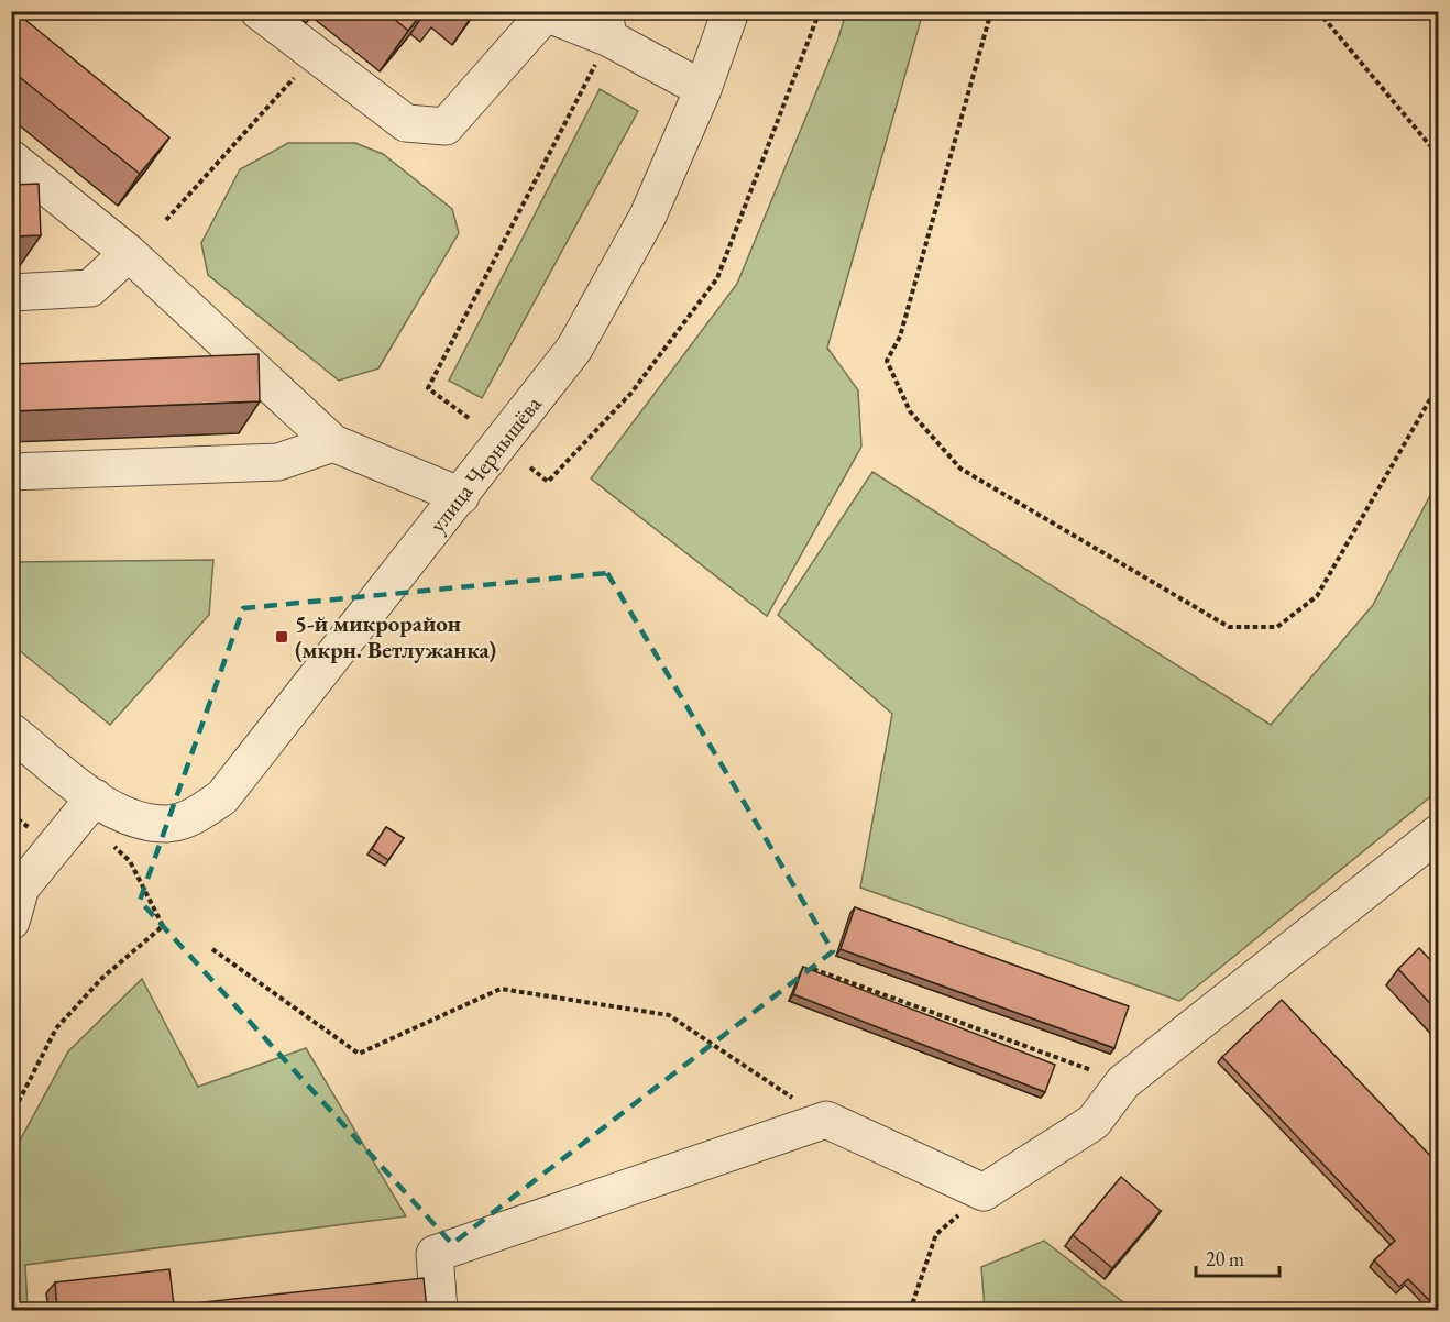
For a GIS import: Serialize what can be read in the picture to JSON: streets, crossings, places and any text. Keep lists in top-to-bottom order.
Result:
{
  "streets": {
    "street": ["улица Чернышёва"]
  },
  "places": {
    "transit": ["5-й микрорайон (мкрн. Ветлужанка)"]
  },
  "scale_bar": "20 m"
}
